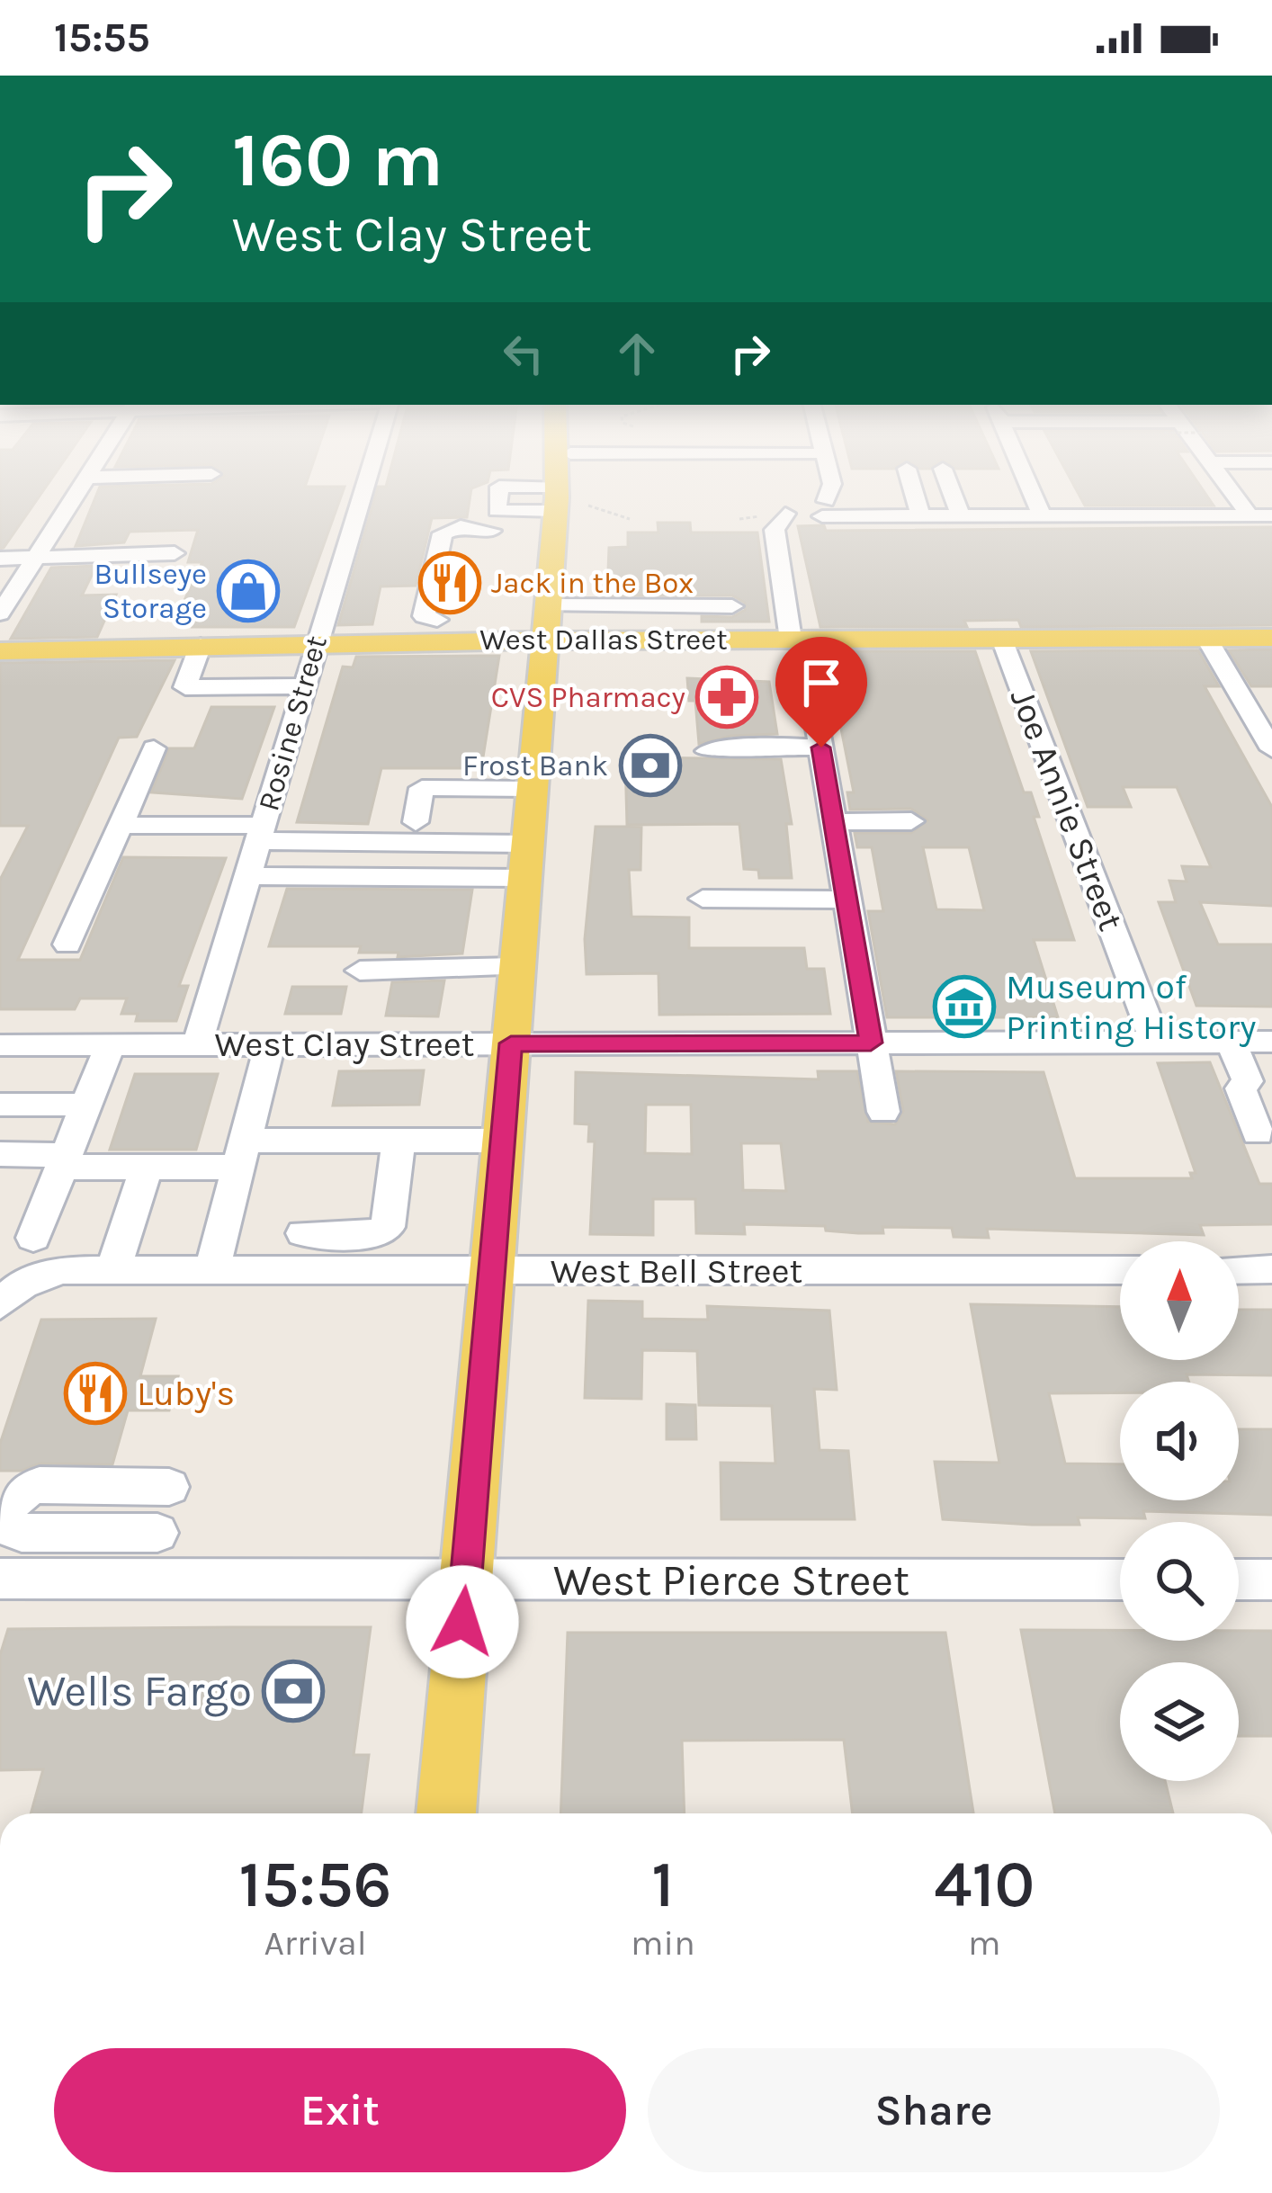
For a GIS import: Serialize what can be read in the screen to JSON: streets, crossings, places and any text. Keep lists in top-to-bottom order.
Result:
{
  "streets": {
    "main road": ["West Dallas Street"],
    "street": [
      "Rosine Street",
      "Joe Annie Street",
      "West Clay Street",
      "West Bell Street",
      "West Pierce Street"
    ]
  },
  "crossings": [
    ["West Dallas Street", "Rosine Street"],
    ["West Dallas Street", "Joe Annie Street"],
    ["Rosine Street", "West Clay Street"],
    ["Joe Annie Street", "West Clay Street"]
  ],
  "places": {
    "restaurant": ["Jack in the Box", "Luby's"],
    "shop": ["Bullseye Storage"],
    "pharmacy": ["CVS Pharmacy"],
    "bank": ["Frost Bank", "Wells Fargo"],
    "museum": ["Museum of Printing History"]
  },
  "north": "top",
  "page": {
    "status": "15:55",
    "turn": ["160 m", "West Clay Street"],
    "eta": [
      "15:56",
      "Arrival",
      "1",
      "min",
      "410",
      "m"
    ],
    "buttons": ["Exit", "Share"]
  }
}
